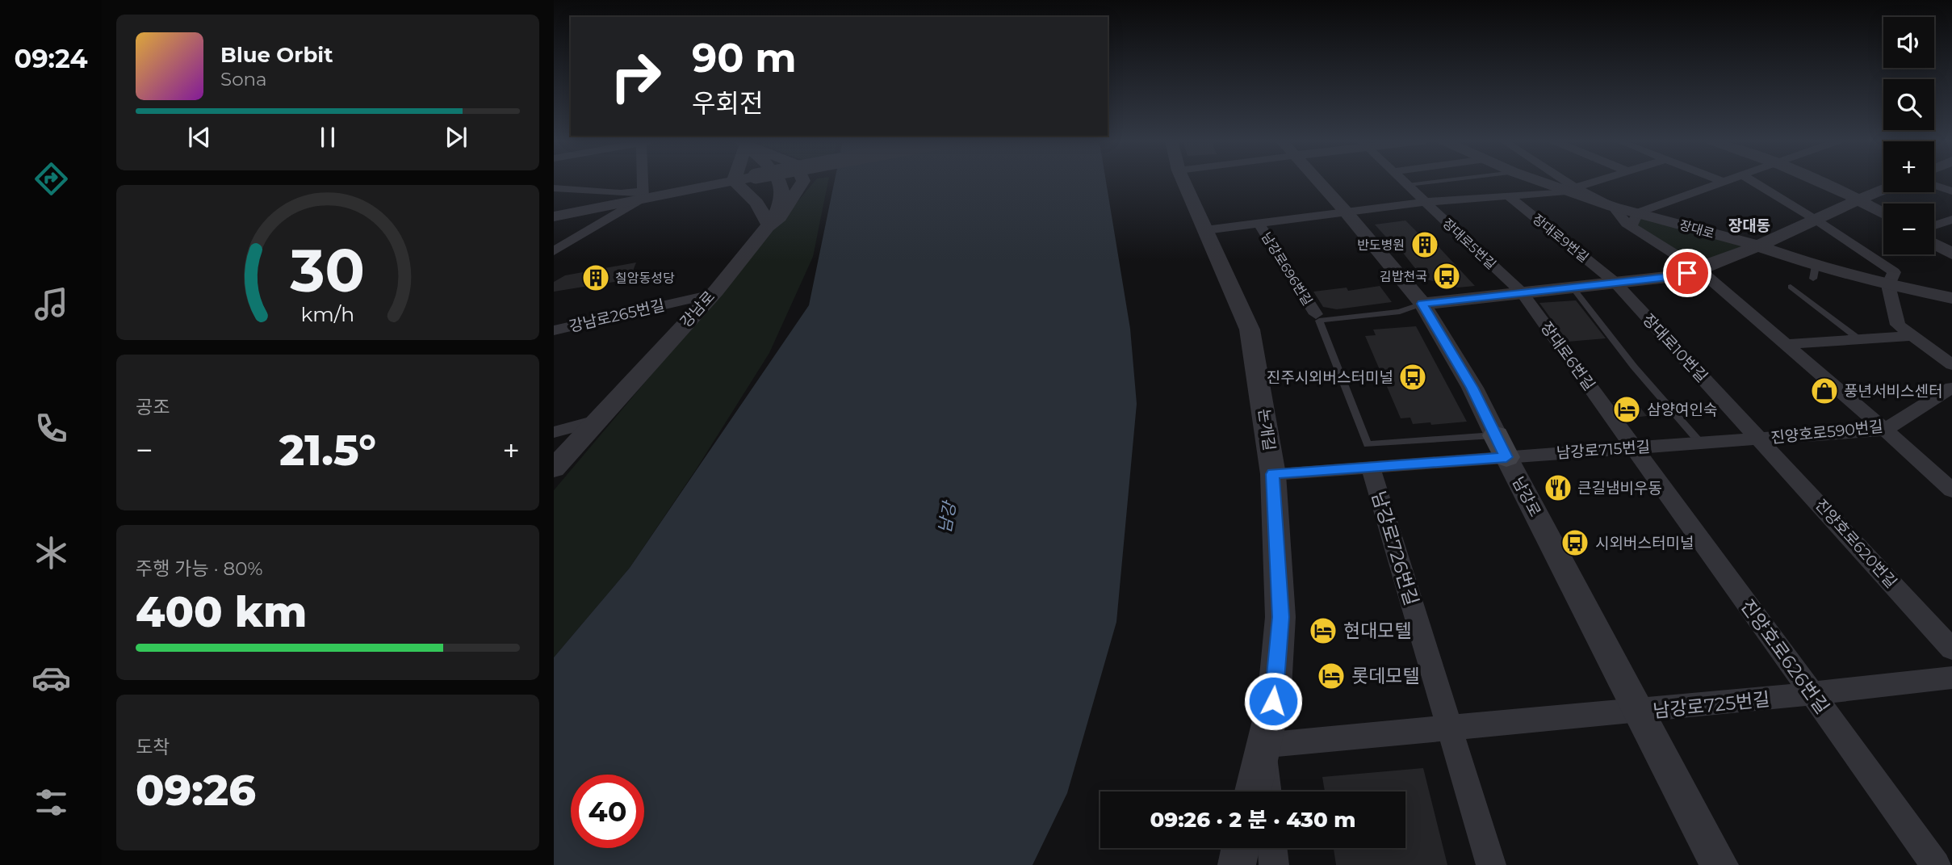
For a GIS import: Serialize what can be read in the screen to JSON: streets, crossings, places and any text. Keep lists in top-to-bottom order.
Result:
{
  "streets": {
    "street": [
      "장대로",
      "장대로9번길",
      "장대로5번길",
      "남강로696번길",
      "강남로",
      "강남로265번길",
      "장대로10번길",
      "장대로6번길",
      "논개길",
      "진양호로590번길",
      "남강로715번길",
      "남강로",
      "진양호로620번길",
      "남강로726번길",
      "진양호로626번길",
      "남강로725번길"
    ]
  },
  "crossings": [
    ["장대로", "장대로9번길"],
    ["장대로", "장대로5번길"],
    ["장대로", "남강로696번길"],
    ["장대로", "장대로10번길"],
    ["장대로", "장대로6번길"],
    ["장대로", "남강로"],
    ["장대로9번길", "남강로696번길"],
    ["장대로9번길", "장대로10번길"],
    ["장대로5번길", "남강로696번길"],
    ["장대로5번길", "장대로6번길"],
    ["남강로696번길", "논개길"],
    ["남강로696번길", "남강로"],
    ["강남로", "강남로265번길"],
    ["장대로10번길", "진양호로590번길"],
    ["장대로10번길", "남강로715번길"],
    ["장대로10번길", "진양호로620번길"],
    ["장대로6번길", "남강로715번길"],
    ["장대로6번길", "진양호로626번길"],
    ["논개길", "남강로715번길"],
    ["진양호로590번길", "남강로715번길"],
    ["진양호로590번길", "진양호로620번길"],
    ["남강로715번길", "남강로"],
    ["남강로715번길", "진양호로620번길"],
    ["남강로715번길", "남강로726번길"],
    ["남강로715번길", "진양호로626번길"],
    ["남강로", "남강로725번길"],
    ["진양호로626번길", "남강로725번길"]
  ],
  "districts": ["장대동"],
  "water": ["남강"],
  "places": {
    "building": ["반도병원", "칠암동성당"],
    "bus stop": ["김밥천국", "진주시외버스터미널", "시외버스터미널"],
    "shop": ["풍년서비스센터"],
    "hotel": ["삼양여인숙", "현대모텔", "롯데모텔"],
    "restaurant": ["큰길냄비우동"]
  },
  "page": {
    "tabs": "09:24",
    "map_buttons": ["+", "−"],
    "turn": ["90 m", "우회전"],
    "song": ["Blue Orbit", "Sona"],
    "tile": [
      "공조",
      ["주행 가능 · 80%", "400 km"],
      ["도착", "09:26"]
    ],
    "heat": ["−", "21.5°", "+"],
    "limit": "40",
    "trip": "09:26 · 2 분 · 430 m",
    "gauge": ["30", "km/h"]
  }
}
